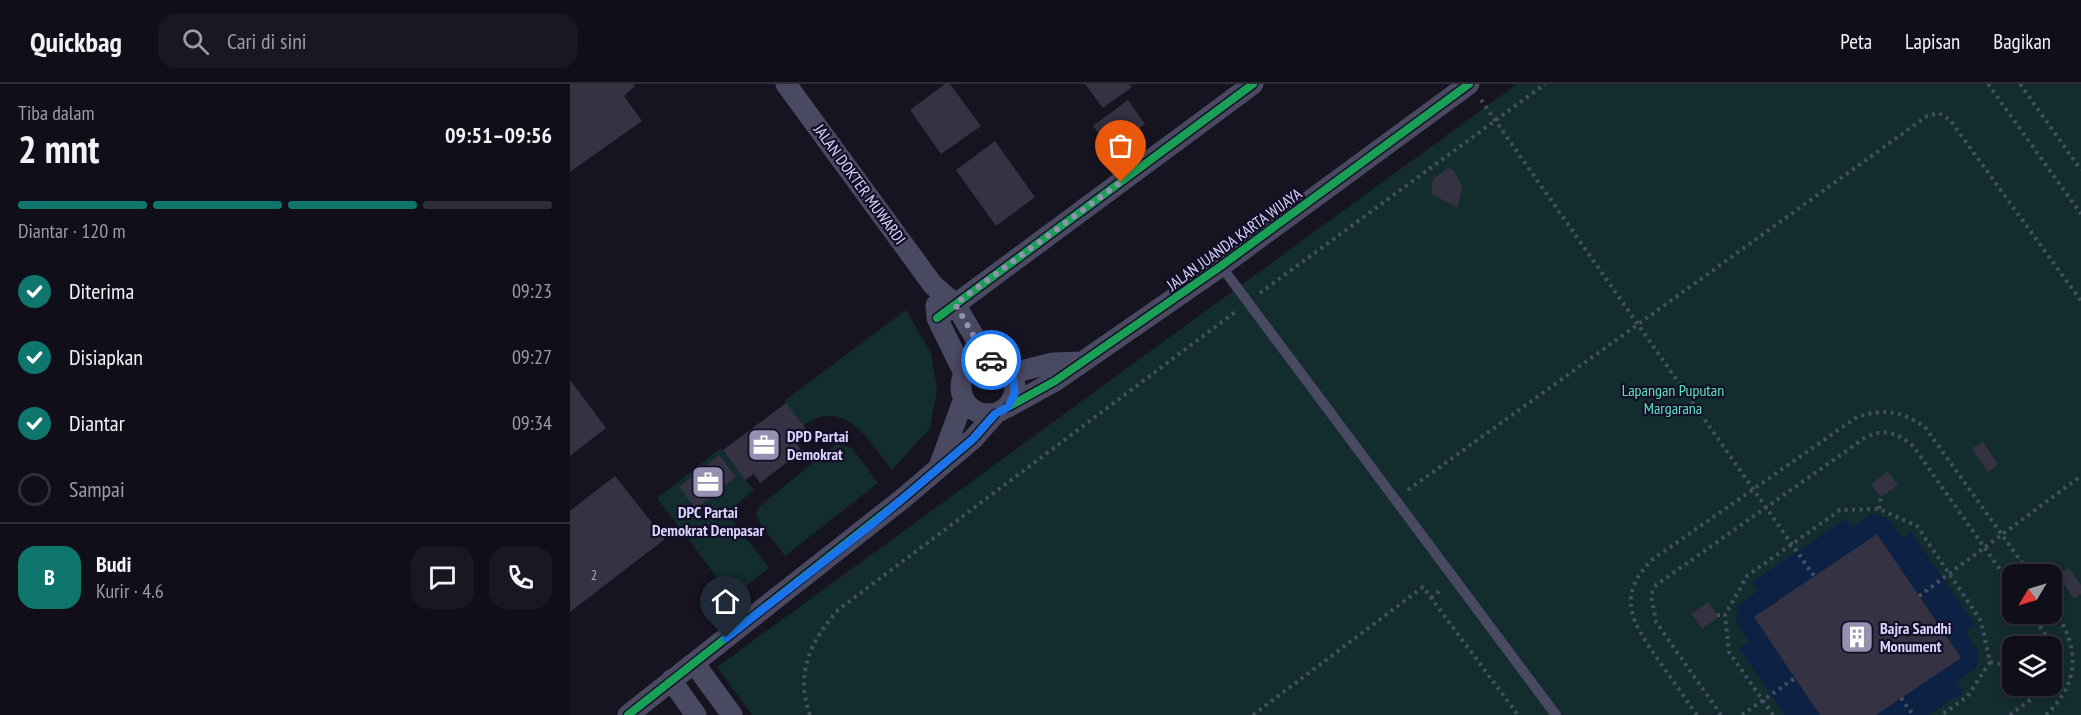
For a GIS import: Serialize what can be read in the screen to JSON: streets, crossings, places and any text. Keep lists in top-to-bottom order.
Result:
{
  "streets": {
    "street": ["JALAN DOKTER MUWARDI", "JALAN JUANDA KARTA WIJAYA"]
  },
  "crossings": [
    ["JALAN DOKTER MUWARDI", "JALAN JUANDA KARTA WIJAYA"]
  ],
  "parks": ["Lapangan Puputan Margarana"],
  "places": {
    "office": ["DPD Partai Demokrat", "DPC Partai Demokrat Denpasar"],
    "building": ["Bajra Sandhi Monument"]
  },
  "house_numbers": ["2"],
  "north": "bottom left",
  "page": {
    "header": "Quickbag",
    "search": "Cari di sini",
    "nav": ["Peta", "Lapisan", "Bagikan"],
    "heading": ["2 mnt", "Tiba dalam", "09:51–09:56"],
    "panel": ["Budi", "Kurir · 4.6"],
    "bar": "Diantar · 120 m",
    "list": [
      ["Diterima", "09:23"],
      ["Disiapkan", "09:27"],
      ["Diantar", "09:34"],
      "Sampai"
    ],
    "round": "B"
  }
}
